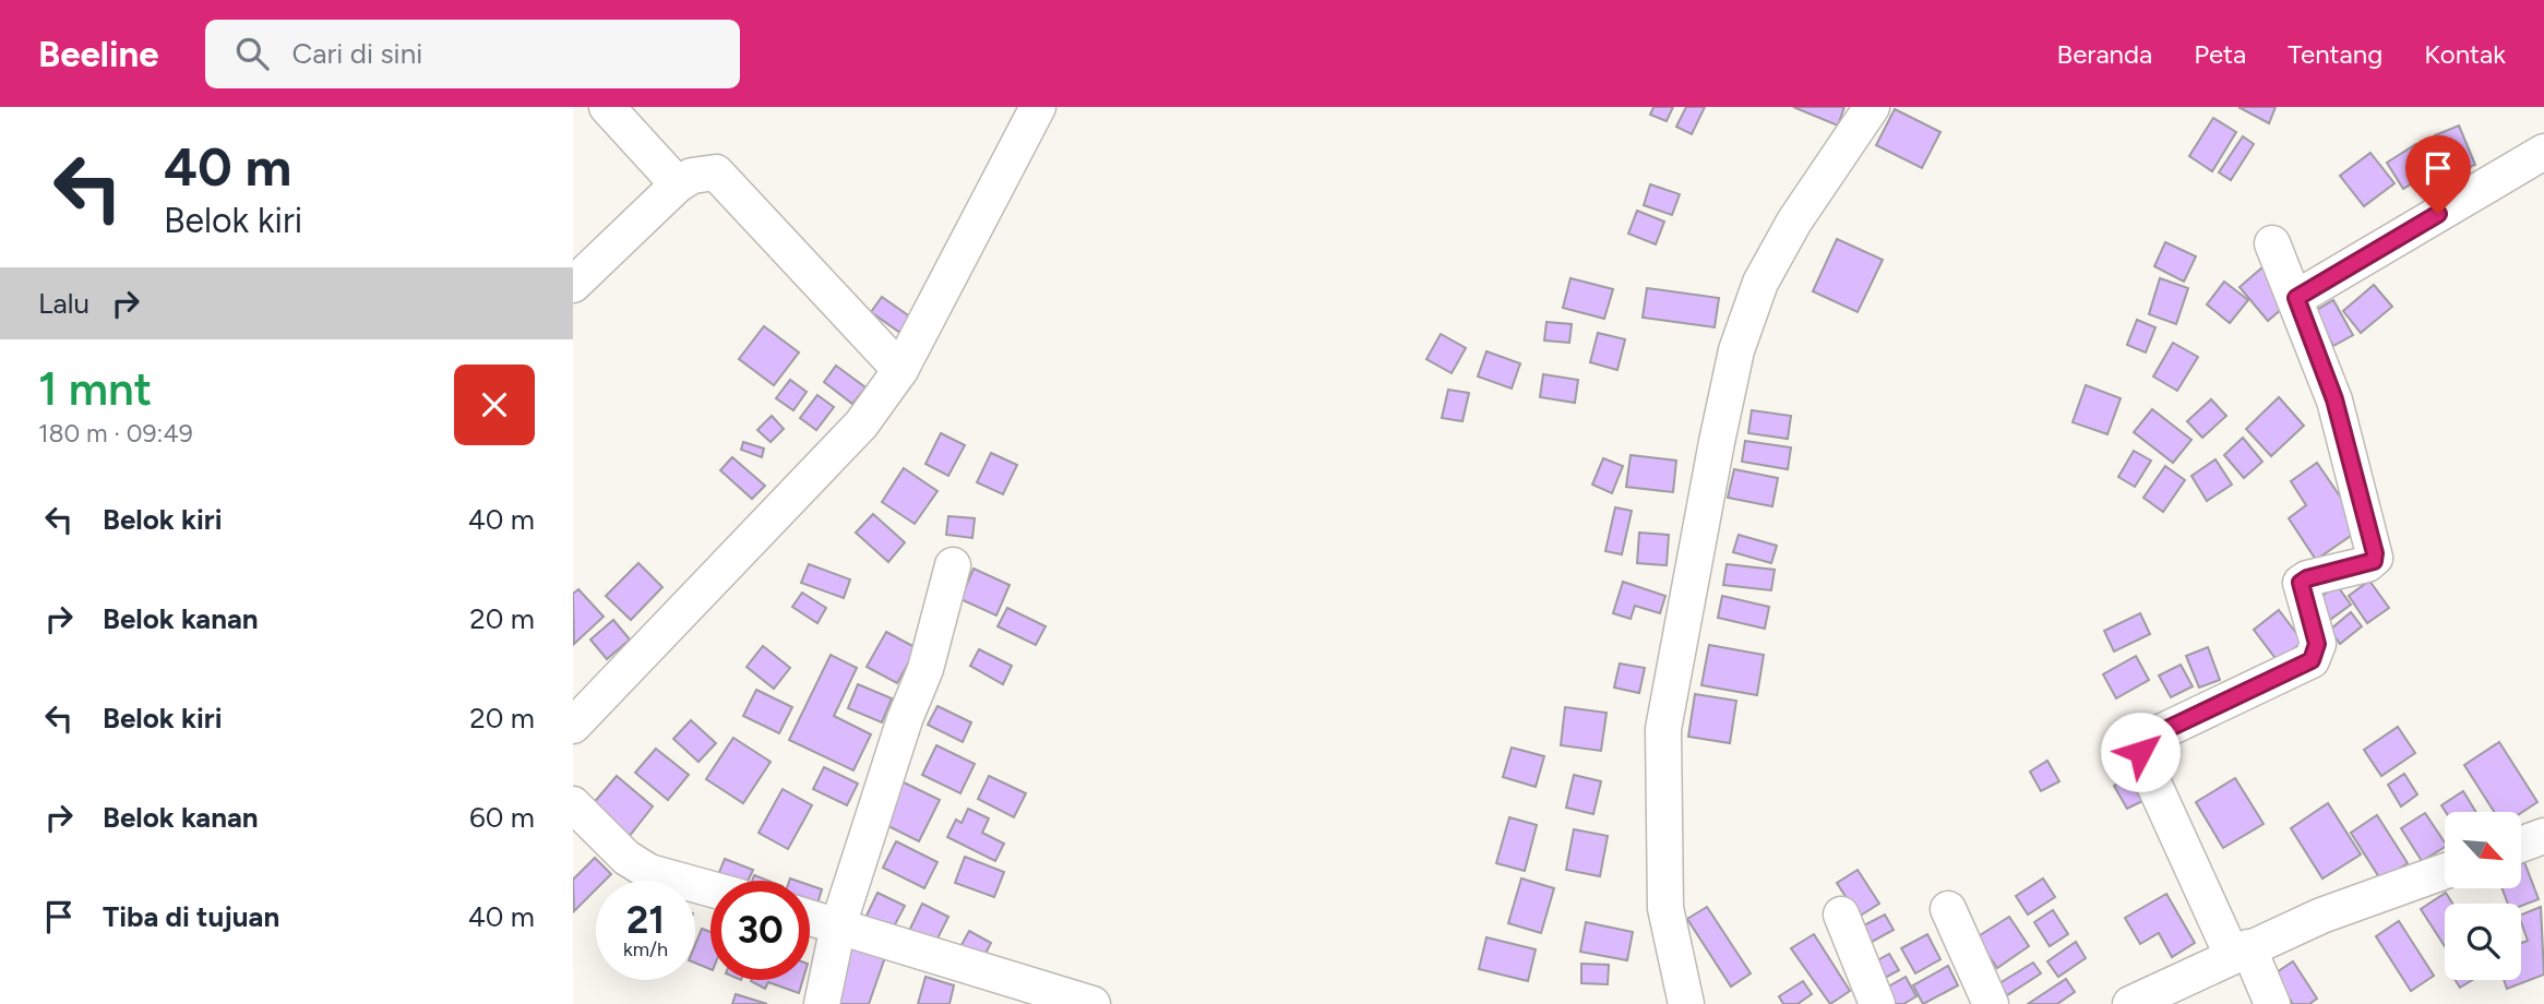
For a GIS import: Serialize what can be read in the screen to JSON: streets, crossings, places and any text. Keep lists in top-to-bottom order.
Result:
{
  "north": "bottom right",
  "page": {
    "header": "Beeline",
    "search": "Cari di sini",
    "nav": [
      "Beranda",
      "Peta",
      "Tentang",
      "Kontak"
    ],
    "turn": ["40 m", "Belok kiri"],
    "then": "Lalu",
    "heading": ["1 mnt", "180 m · 09:49"],
    "list": [
      {
        "name": "Belok kiri",
        "value": "40 m"
      },
      {
        "name": "Belok kanan",
        "value": "20 m"
      },
      {
        "name": "Belok kiri",
        "value": "20 m"
      },
      {
        "name": "Belok kanan",
        "value": "60 m"
      },
      {
        "name": "Tiba di tujuan",
        "value": "40 m"
      }
    ],
    "speed": "21 km/h",
    "limit": "30"
  }
}
